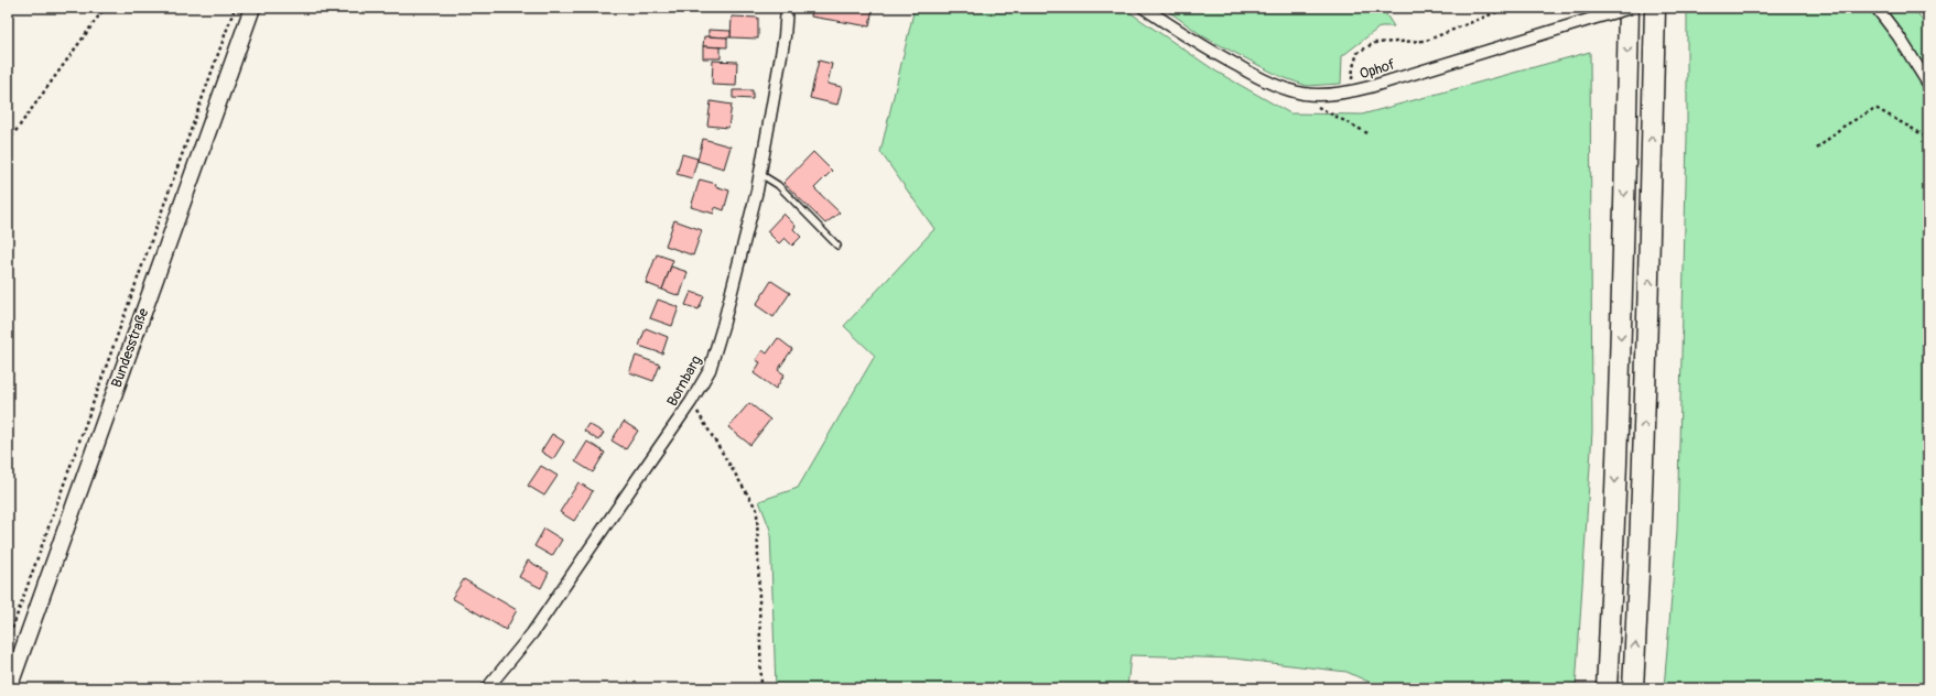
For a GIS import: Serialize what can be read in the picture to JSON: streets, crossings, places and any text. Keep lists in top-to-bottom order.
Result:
{
  "streets": {
    "street": ["Ophof", "Bundesstraße", "Bornbarg"]
  }
}
